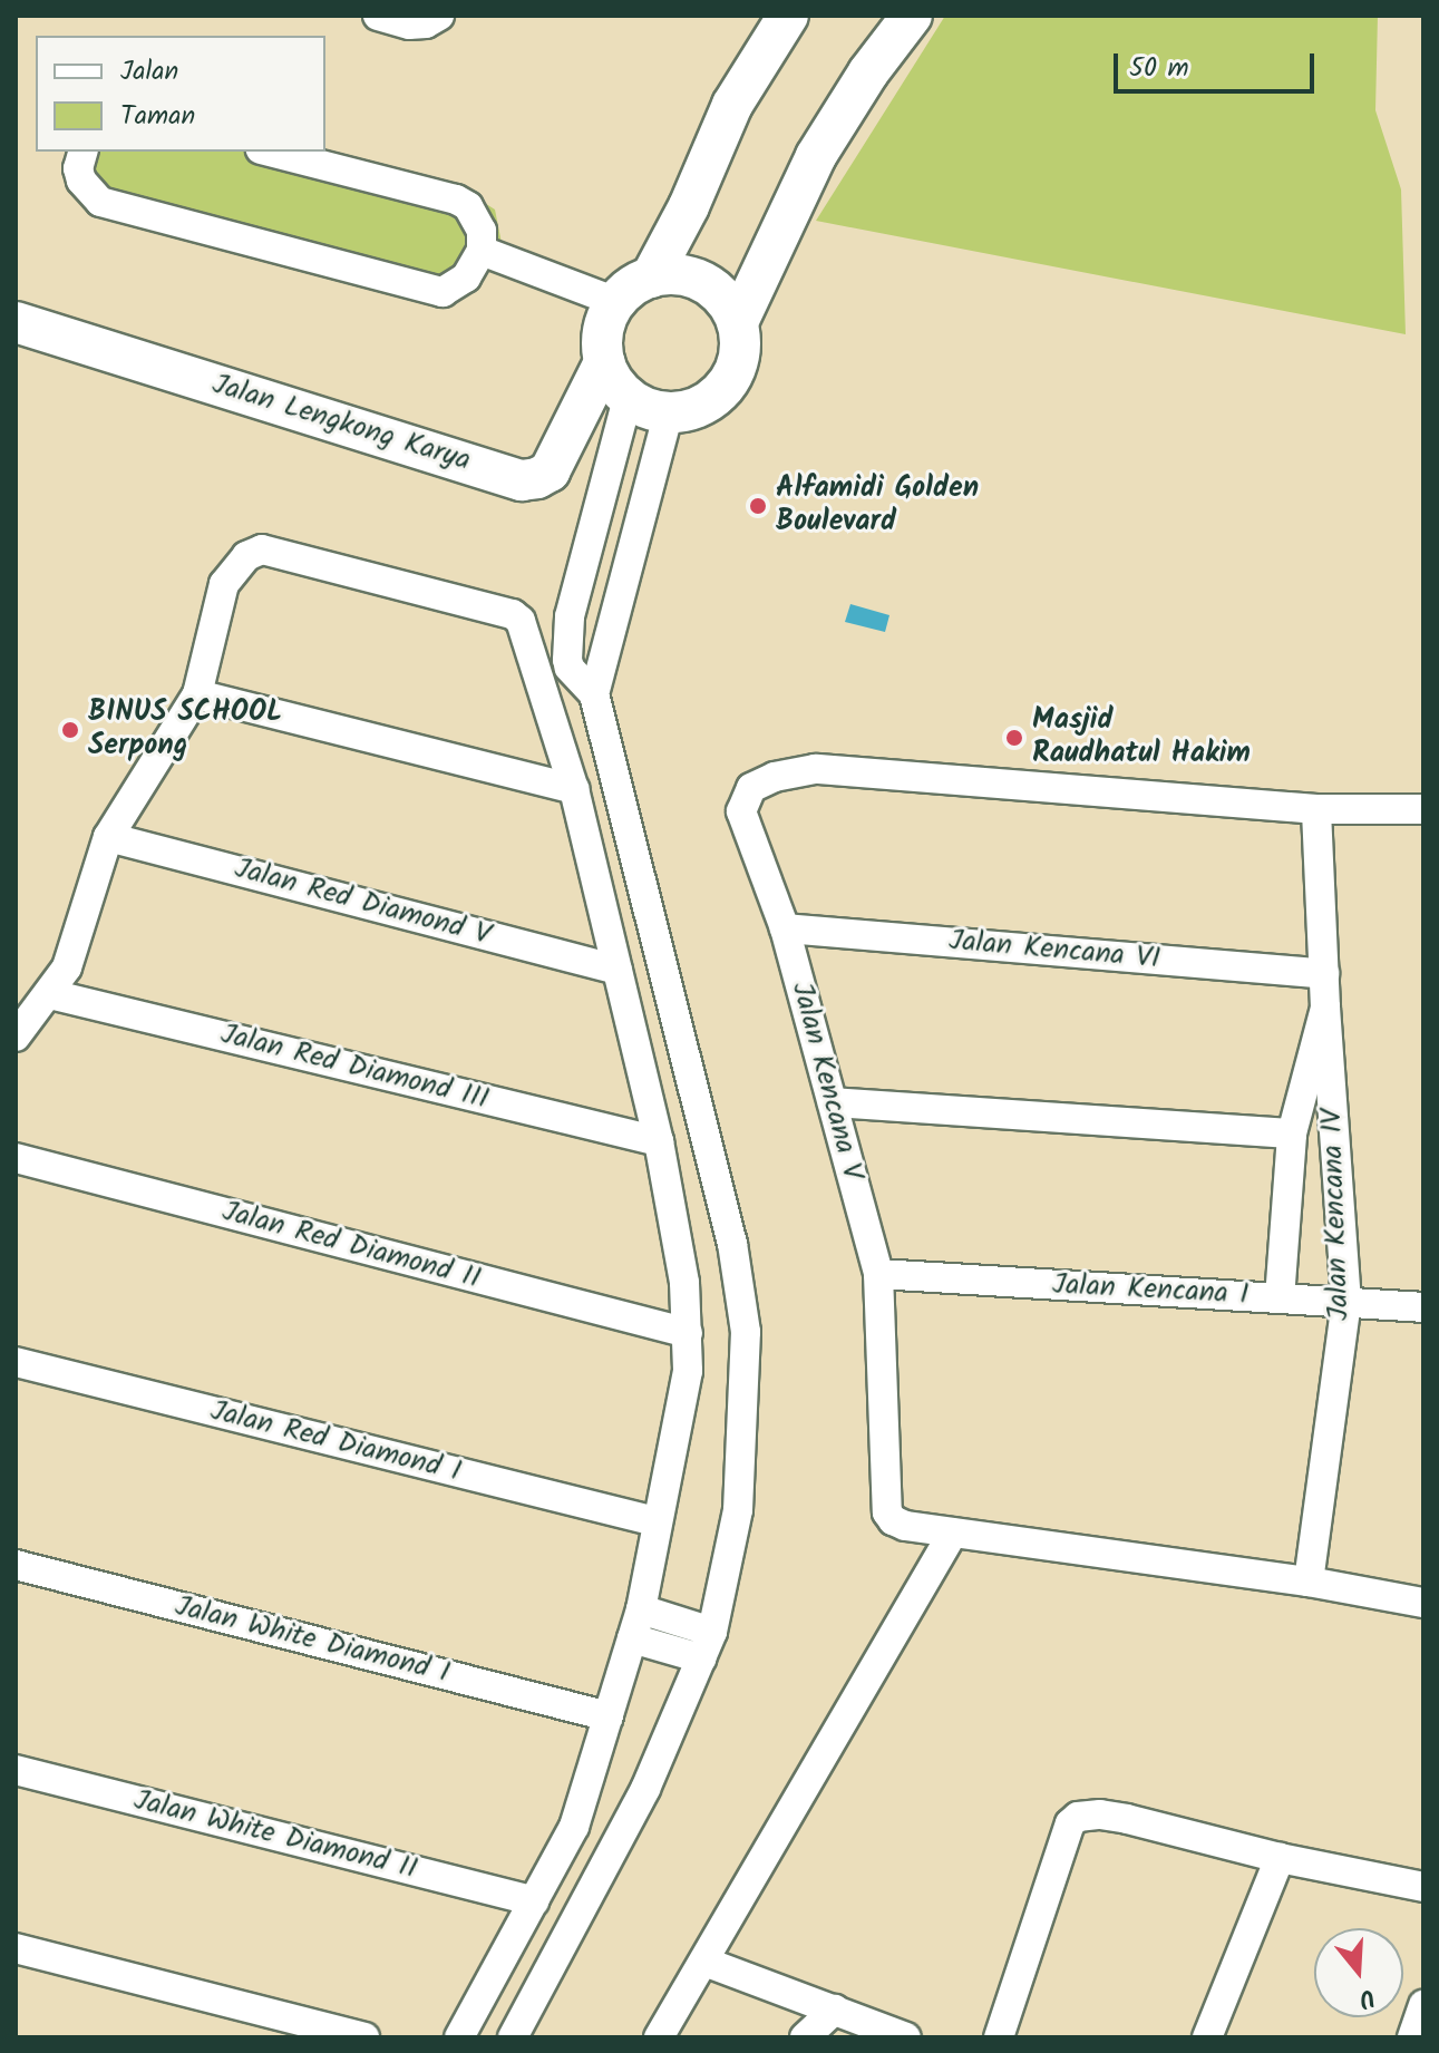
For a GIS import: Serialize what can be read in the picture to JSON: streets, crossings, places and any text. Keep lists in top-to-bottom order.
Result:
{
  "streets": {
    "street": [
      "Jalan Lengkong Karya",
      "Jalan Red Diamond V",
      "Jalan Kencana VI",
      "Jalan Red Diamond III",
      "Jalan Kencana V",
      "Jalan Kencana IV",
      "Jalan Red Diamond II",
      "Jalan Kencana I",
      "Jalan Red Diamond I",
      "Jalan White Diamond I",
      "Jalan White Diamond II"
    ]
  },
  "crossings": [
    ["Jalan Kencana VI", "Jalan Kencana V"],
    ["Jalan Kencana VI", "Jalan Kencana IV"],
    ["Jalan Kencana V", "Jalan Kencana IV"],
    ["Jalan Kencana V", "Jalan Kencana I"],
    ["Jalan Kencana IV", "Jalan Kencana I"]
  ],
  "places": ["Alfamidi Golden Boulevard", "BINUS SCHOOL Serpong", "Masjid Raudhatul Hakim"],
  "legend": ["Jalan", "Taman"],
  "scale_bar": "50 m",
  "north": "bottom"
}
